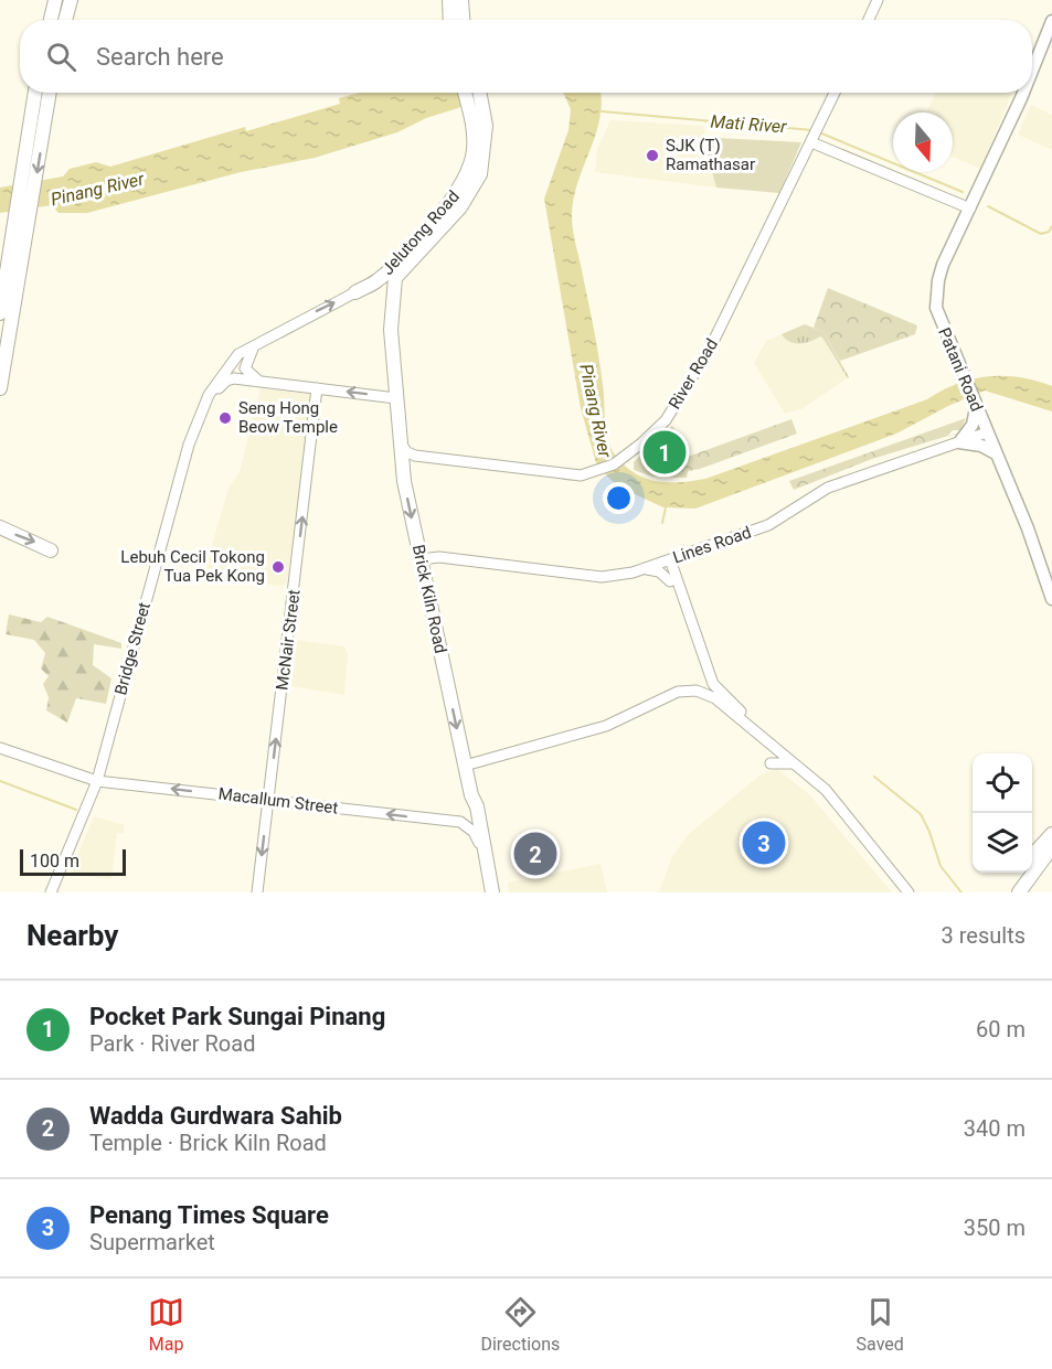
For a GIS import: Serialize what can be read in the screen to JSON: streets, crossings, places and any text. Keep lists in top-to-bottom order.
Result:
{
  "streets": {
    "main road": ["Jelutong Road", "Patani Road", "Brick Kiln Road"],
    "street": [
      "River Road",
      "Lines Road",
      "McNair Street",
      "Bridge Street",
      "Macallum Street"
    ]
  },
  "crossings": [
    ["Jelutong Road", "Brick Kiln Road"],
    ["Jelutong Road", "Bridge Street"],
    ["Patani Road", "Lines Road"],
    ["Lines Road", "Brick Kiln Road"],
    ["Brick Kiln Road", "Bridge Street"],
    ["McNair Street", "Macallum Street"],
    ["Bridge Street", "Macallum Street"]
  ],
  "one_way": ["Brick Kiln Road", "Macallum Street"],
  "water": ["Mati River", "Pinang River"],
  "places": ["SJK (T) Ramathasar", "Seng Hong Beow Temple", "Lebuh Cecil Tokong Tua Pek Kong"],
  "scale_bar": "100 m",
  "north": "bottom",
  "page": {
    "search": "Search here",
    "pins": ["1", "3", "2"],
    "scale": "100 m",
    "heading": ["Nearby", "3 results"],
    "list": [
      {
        "mark": "1",
        "name": "Pocket Park Sungai Pinang",
        "note": "Park · River Road",
        "value": "60 m"
      },
      {
        "mark": "2",
        "name": "Wadda Gurdwara Sahib",
        "note": "Temple · Brick Kiln Road",
        "value": "340 m"
      },
      {
        "mark": "3",
        "name": "Penang Times Square",
        "note": "Supermarket",
        "value": "350 m"
      }
    ],
    "nav": ["Map", "Directions", "Saved"]
  }
}
